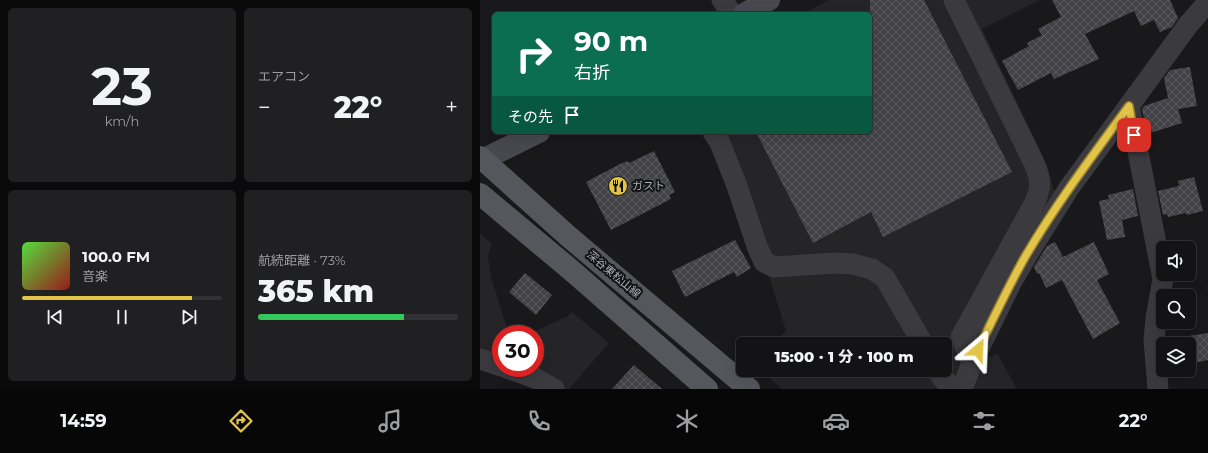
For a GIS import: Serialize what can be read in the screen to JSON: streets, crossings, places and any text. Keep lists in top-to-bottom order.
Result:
{
  "streets": {
    "main road": ["深谷東松山線"]
  },
  "places": {
    "restaurant": ["ガスト"]
  },
  "page": {
    "tile": [
      ["23", "km/h"],
      "エアコン",
      ["航続距離 · 73%", "365 km"]
    ],
    "turn": ["90 m", "右折"],
    "heat": ["−", "22°", "+"],
    "then": "その先",
    "song": ["100.0 FM", "音楽"],
    "limit": "30",
    "trip": "15:00 · 1 分 · 100 m",
    "tabs": ["14:59", "22°"]
  }
}
